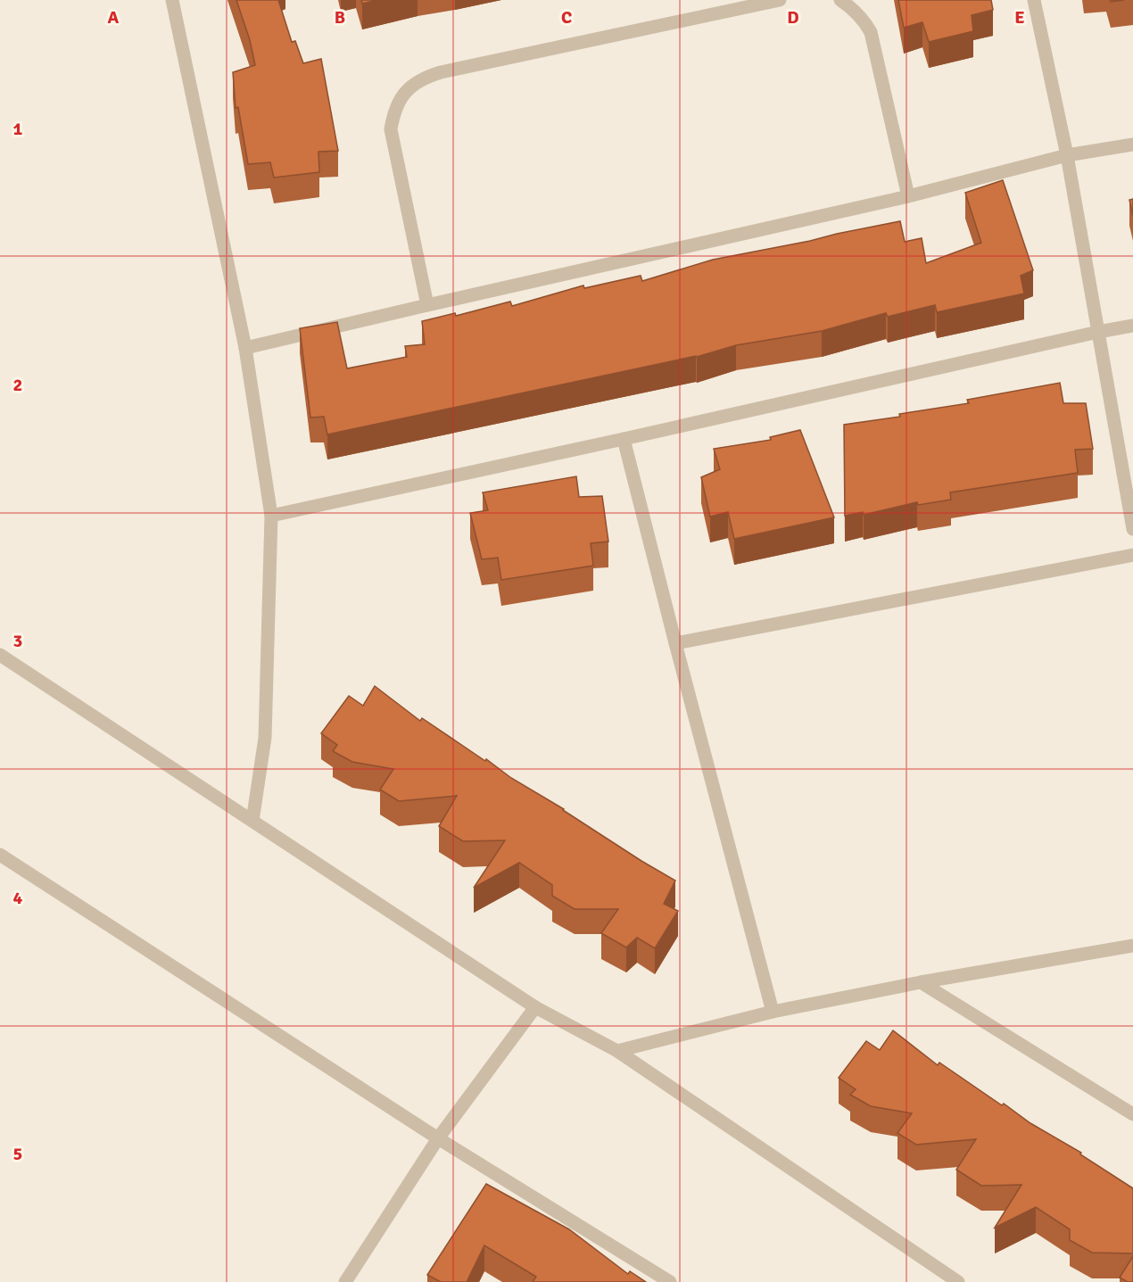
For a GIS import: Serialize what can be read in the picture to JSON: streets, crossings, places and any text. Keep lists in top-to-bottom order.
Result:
{
  "grid": {
    "columns": [
      "A",
      "B",
      "C",
      "D",
      "E"
    ],
    "rows": [
      "1",
      "2",
      "3",
      "4",
      "5"
    ]
  }
}
